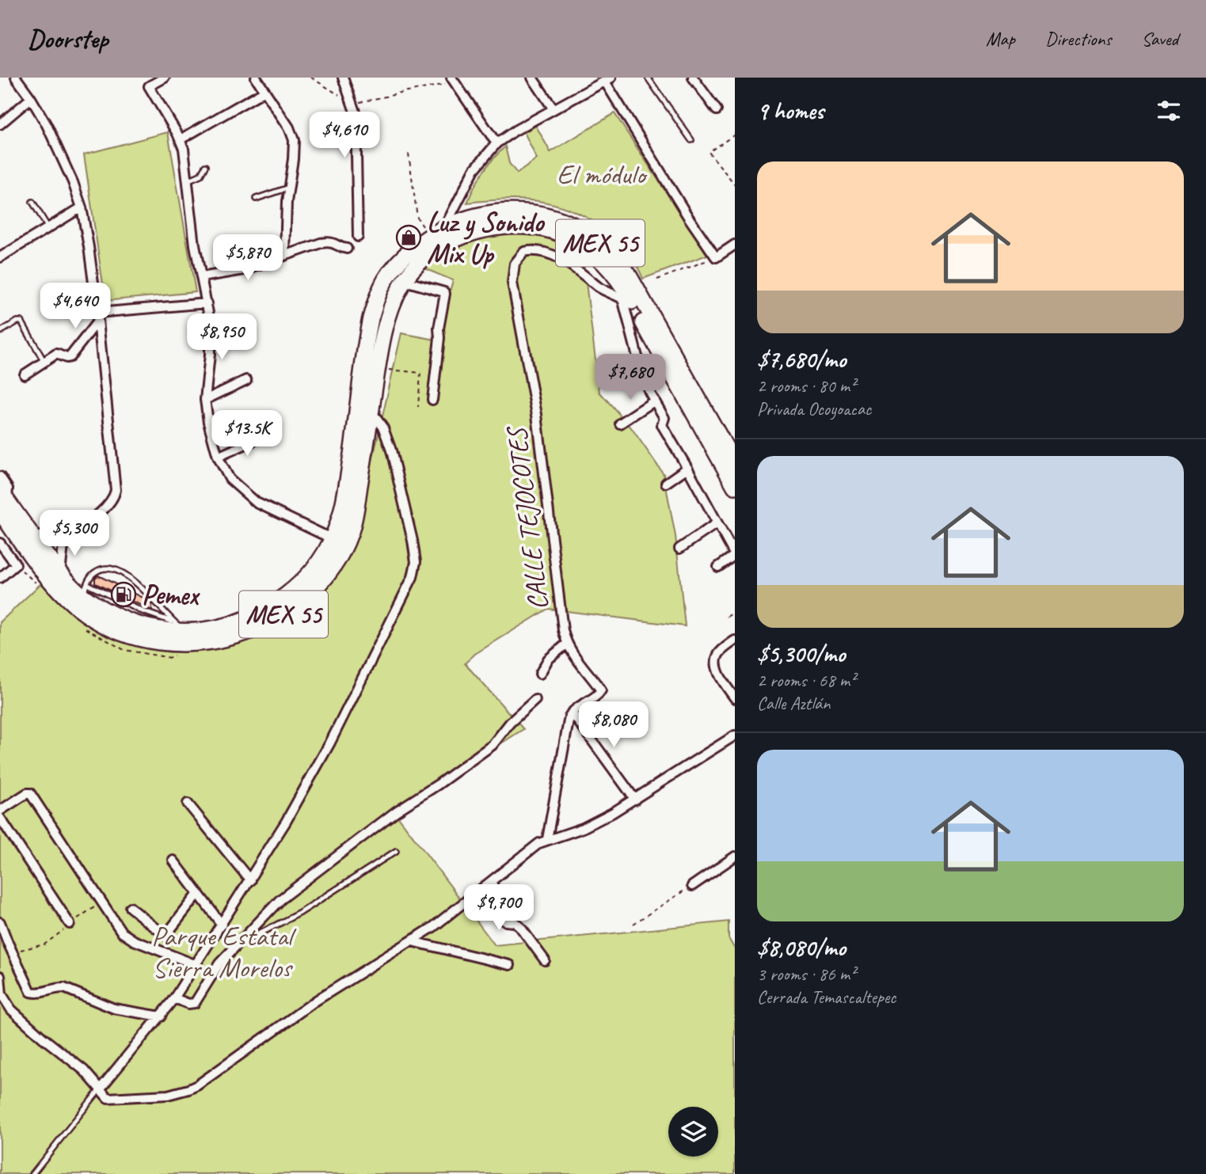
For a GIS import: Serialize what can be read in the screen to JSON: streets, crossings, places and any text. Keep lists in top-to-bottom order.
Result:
{
  "streets": {
    "highway": ["MEX 55"],
    "street": ["CALLE TEJOCOTES"]
  },
  "crossings": [
    ["MEX 55", "CALLE TEJOCOTES"]
  ],
  "parks": ["El módulo", "Parque Estatal Sierra Morelos"],
  "places": {
    "shop": ["Luz y Sonido Mix Up"],
    "fuel station": ["Pemex"]
  },
  "page": {
    "header": "Doorstep",
    "nav": ["Map", "Directions", "Saved"],
    "heading": "9 homes",
    "price": [
      "$4,610",
      "$5,870",
      "$4,640",
      "$8,950",
      "$7,680",
      "$13.5K",
      "$5,300",
      "$8,080",
      "$9,700"
    ],
    "list": [
      {
        "name": "$7,680/mo",
        "note": "2 rooms · 80 m² · Privada Ocoyoacac"
      },
      {
        "name": "$5,300/mo",
        "note": "2 rooms · 68 m² · Calle Aztlán"
      },
      {
        "name": "$8,080/mo",
        "note": "3 rooms · 86 m² · Cerrada Temascaltepec"
      }
    ]
  }
}
